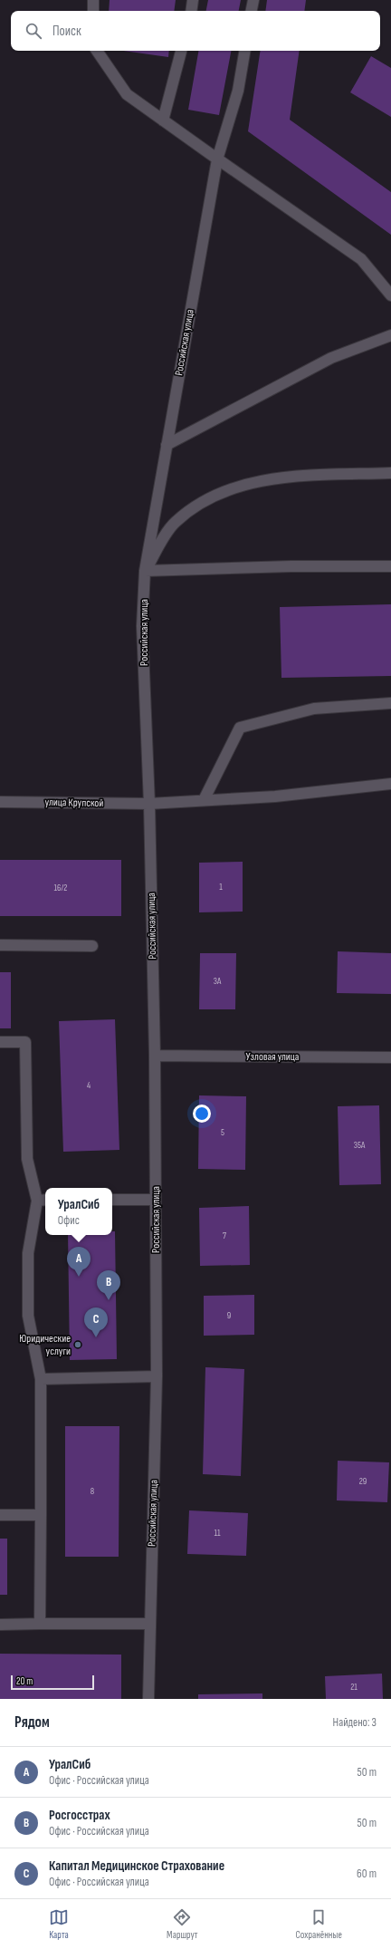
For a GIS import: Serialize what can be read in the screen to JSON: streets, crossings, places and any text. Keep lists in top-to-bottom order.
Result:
{
  "streets": {
    "street": ["Российская улица", "улица Крупской", "Узловая улица"]
  },
  "crossings": [
    ["Российская улица", "улица Крупской"],
    ["Российская улица", "Узловая улица"]
  ],
  "places": ["Юридические услуги"],
  "house_numbers": [
    "1",
    "16/2",
    "3А",
    "4",
    "5",
    "35А",
    "7",
    "9",
    "29",
    "8",
    "11",
    "21"
  ],
  "scale_bar": "20 m",
  "page": {
    "search": "Поиск",
    "popup": ["УралСиб", "Офис"],
    "pins": ["A", "B", "C"],
    "scale": "20 m",
    "heading": ["Рядом", "Найдено: 3"],
    "list": [
      {
        "mark": "A",
        "name": "УралСиб",
        "note": "Офис · Российская улица",
        "value": "50 m"
      },
      {
        "mark": "B",
        "name": "Росгосстрах",
        "note": "Офис · Российская улица",
        "value": "50 m"
      },
      {
        "mark": "C",
        "name": "Капитал Медицинское Страхование",
        "note": "Офис · Российская улица",
        "value": "60 m"
      }
    ],
    "nav": ["Карта", "Маршрут", "Сохранённые"]
  }
}
